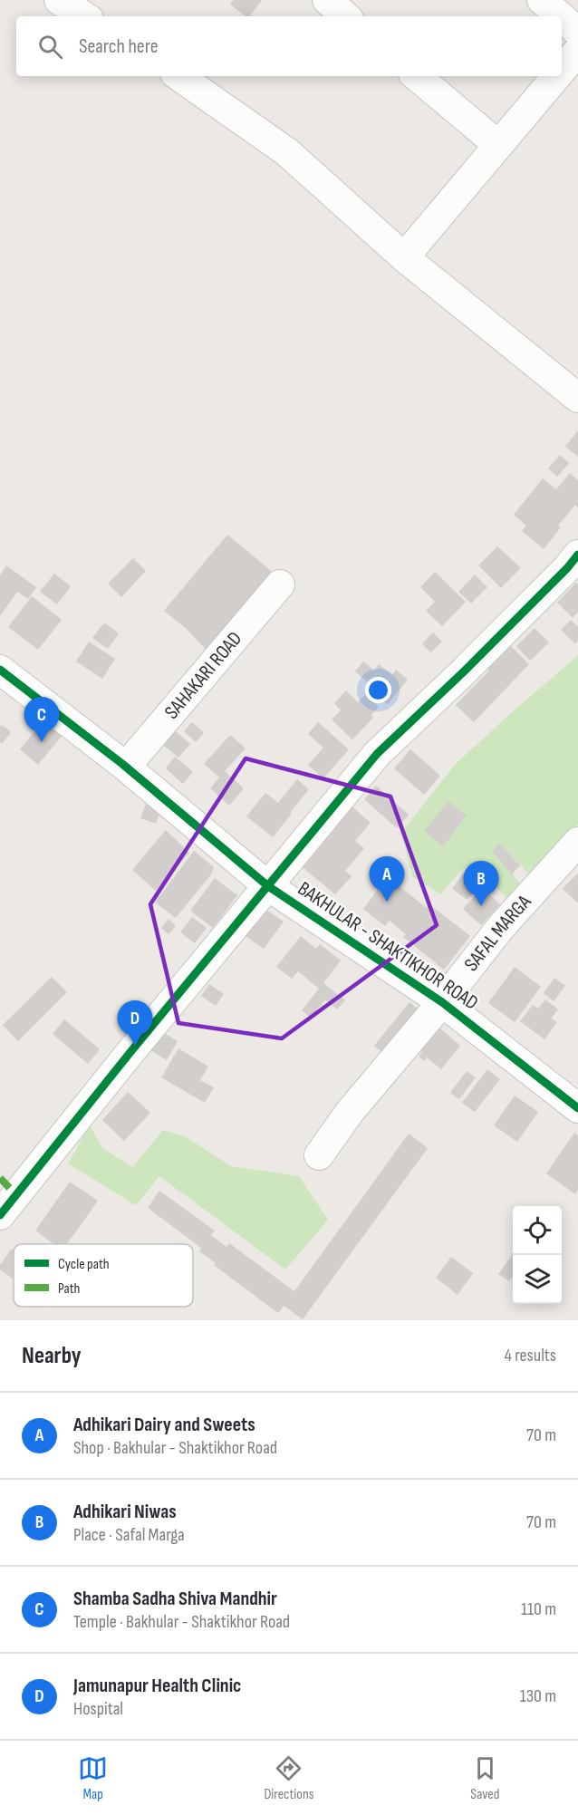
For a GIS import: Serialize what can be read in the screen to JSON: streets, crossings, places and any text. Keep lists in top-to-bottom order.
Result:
{
  "streets": {
    "street": ["SAHAKARI ROAD", "SAFAL MARGA", "BAKHULAR - SHAKTIKHOR ROAD"]
  },
  "crossings": [
    ["SAHAKARI ROAD", "BAKHULAR - SHAKTIKHOR ROAD"],
    ["SAFAL MARGA", "BAKHULAR - SHAKTIKHOR ROAD"]
  ],
  "legend": ["Cycle path", "Path"],
  "page": {
    "search": "Search here",
    "pins": [
      "C",
      "A",
      "B",
      "D"
    ],
    "heading": ["Nearby", "4 results"],
    "list": [
      {
        "mark": "A",
        "name": "Adhikari Dairy and Sweets",
        "note": "Shop · Bakhular - Shaktikhor Road",
        "value": "70 m"
      },
      {
        "mark": "B",
        "name": "Adhikari Niwas",
        "note": "Place · Safal Marga",
        "value": "70 m"
      },
      {
        "mark": "C",
        "name": "Shamba Sadha Shiva Mandhir",
        "note": "Temple · Bakhular - Shaktikhor Road",
        "value": "110 m"
      },
      {
        "mark": "D",
        "name": "Jamunapur Health Clinic",
        "note": "Hospital",
        "value": "130 m"
      }
    ],
    "nav": ["Map", "Directions", "Saved"]
  }
}
